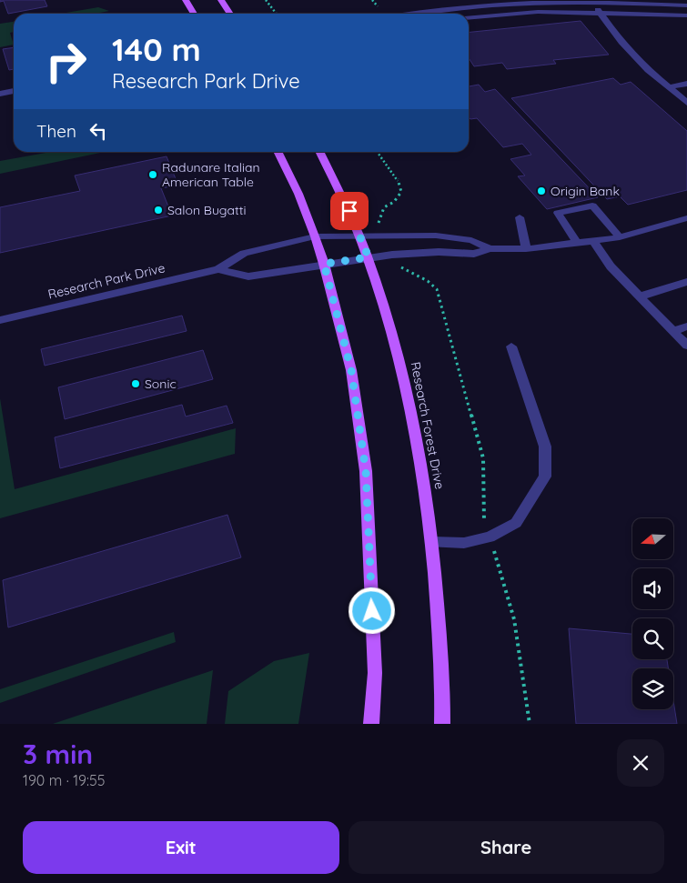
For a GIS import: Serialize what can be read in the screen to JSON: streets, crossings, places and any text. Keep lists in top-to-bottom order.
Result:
{
  "streets": {
    "main road": ["Research Forest Drive"],
    "street": ["Research Park Drive"]
  },
  "crossings": [
    ["Research Park Drive", "Research Forest Drive"]
  ],
  "places": [
    "Radunare Italian American Table",
    "Origin Bank",
    "Salon Bugatti",
    "Sonic"
  ],
  "north": "left",
  "page": {
    "turn": ["140 m", "Research Park Drive"],
    "then": "Then",
    "heading": ["3 min", "190 m · 19:55"],
    "buttons": ["Exit", "Share"]
  }
}
